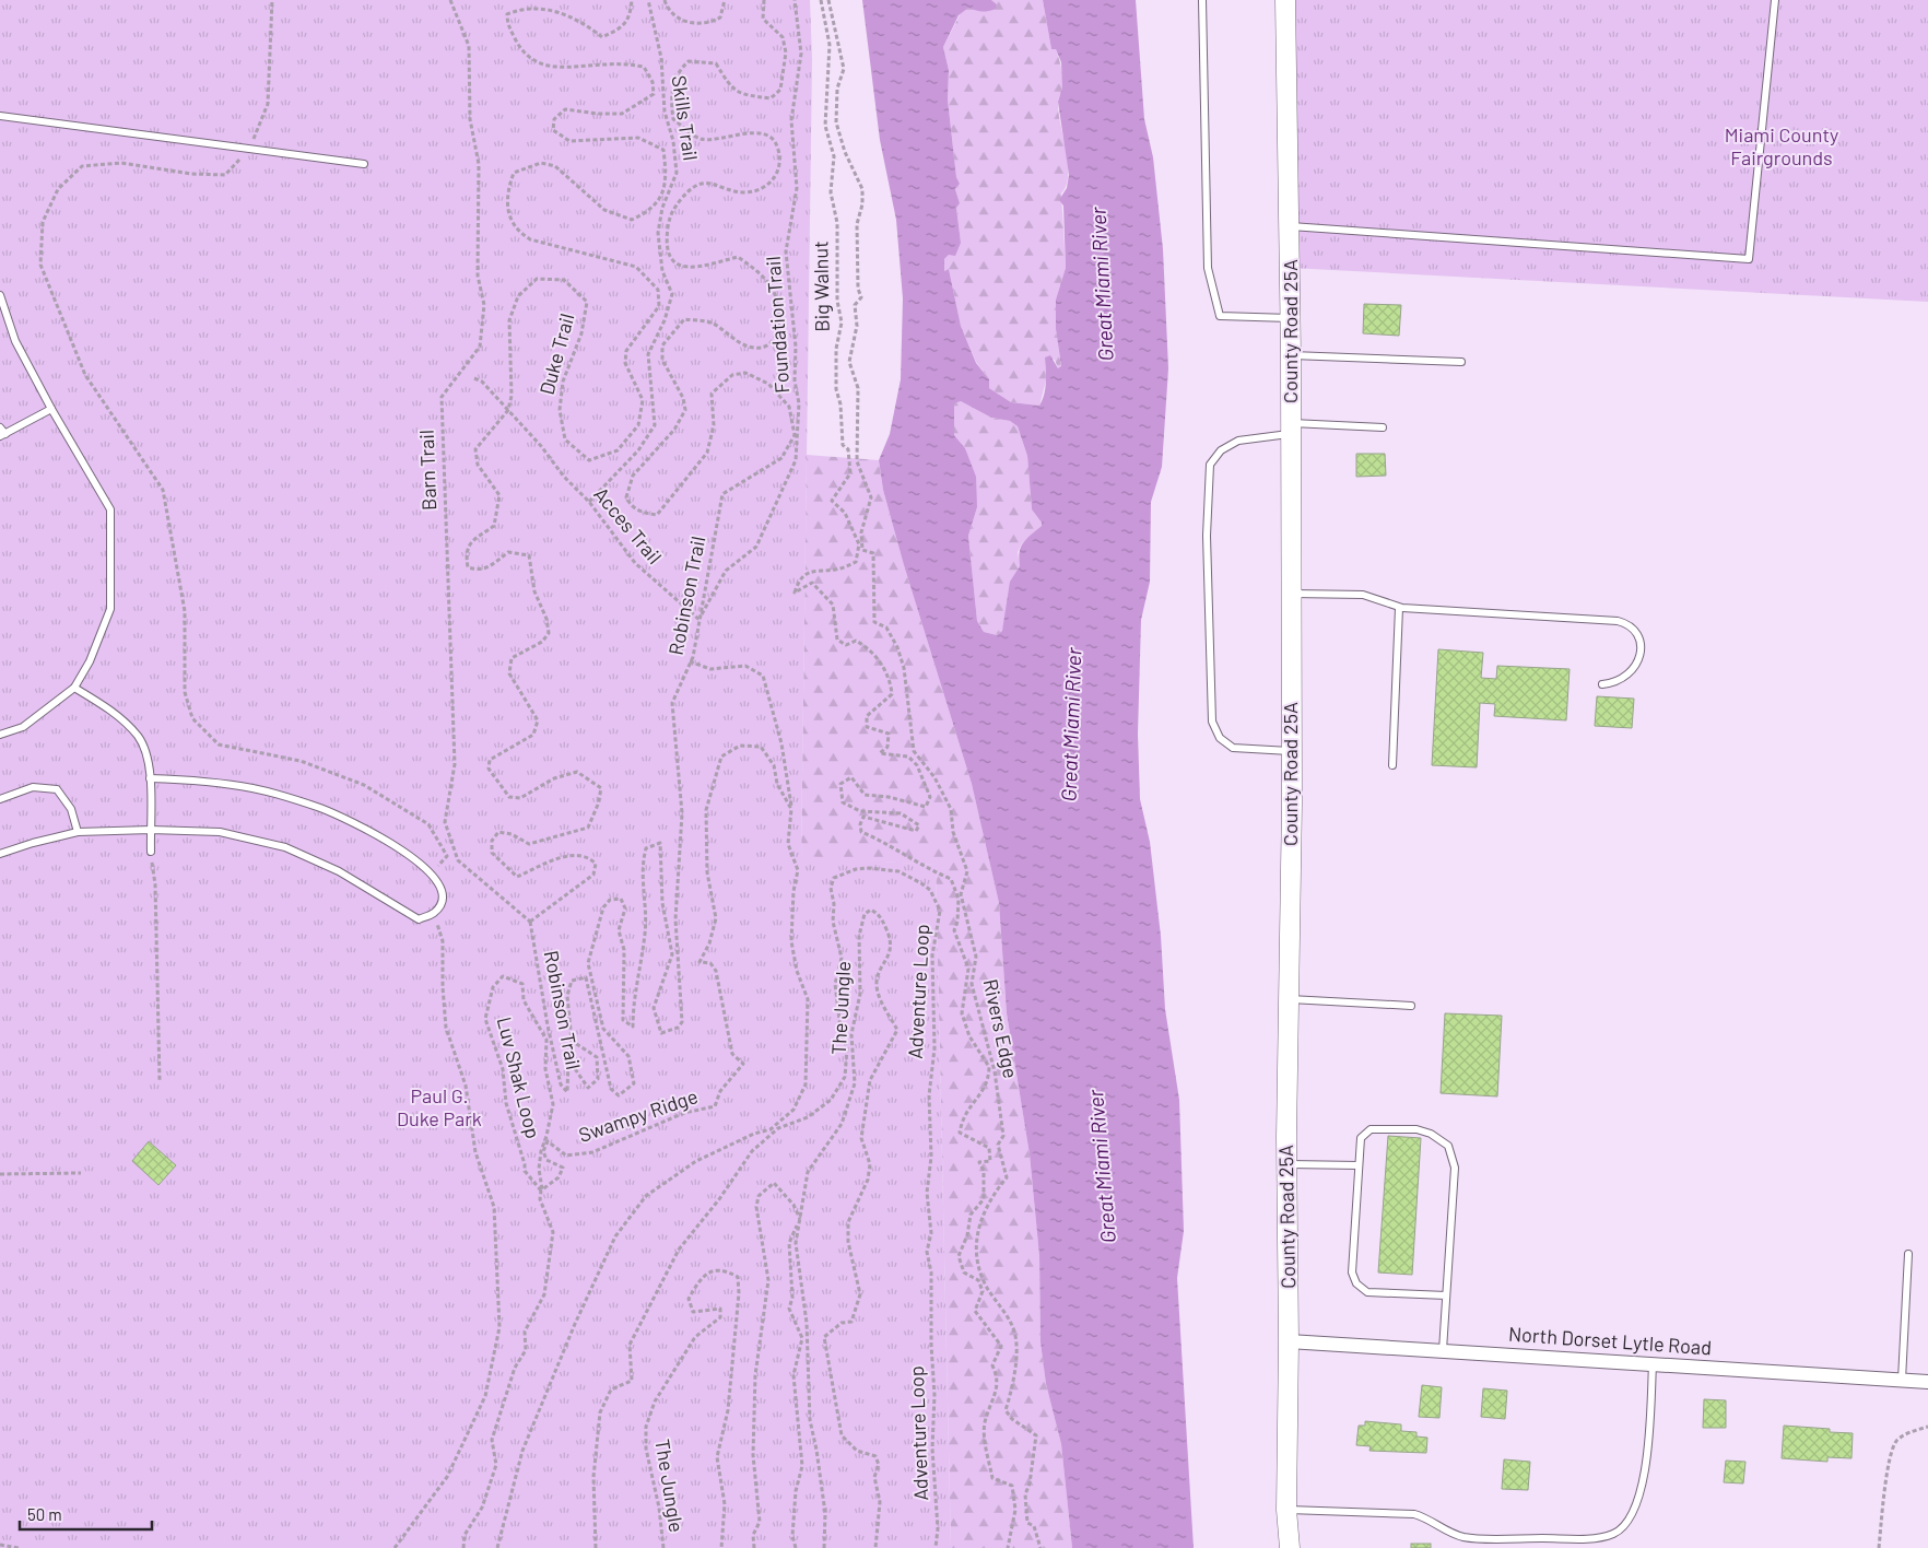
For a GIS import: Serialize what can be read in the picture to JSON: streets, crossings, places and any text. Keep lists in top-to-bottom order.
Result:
{
  "streets": {
    "main road": ["County Road 25A"],
    "street": ["North Dorset Lytle Road"],
    "path": [
      "Skills Trail",
      "Big Walnut",
      "Foundation Trail",
      "Duke Trail",
      "Barn Trail",
      "Acces Trail",
      "Robinson Trail",
      "Adventure Loop",
      "The Jungle",
      "Rivers Edge",
      "Luv Shak Loop",
      "Swampy Ridge"
    ]
  },
  "crossings": [
    ["Skills Trail", "Acces Trail"],
    ["Foundation Trail", "Acces Trail"],
    ["Foundation Trail", "Robinson Trail"],
    ["County Road 25A", "North Dorset Lytle Road"],
    ["Duke Trail", "Acces Trail"],
    ["Barn Trail", "Robinson Trail"],
    ["Acces Trail", "Robinson Trail"],
    ["Luv Shak Loop", "Swampy Ridge"]
  ],
  "water": ["Great Miami River"],
  "parks": ["Miami County Fairgrounds", "Paul G. Duke Park"],
  "scale_bar": "50 m"
}
